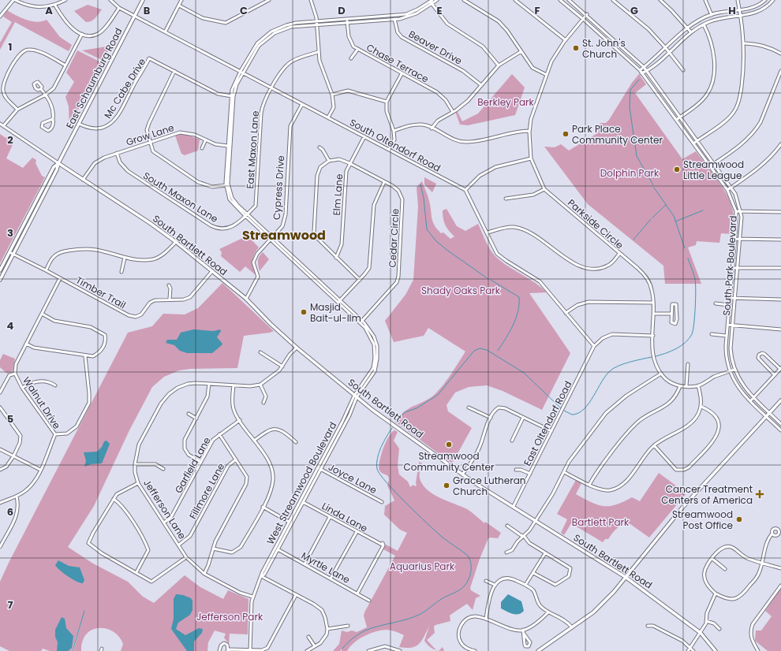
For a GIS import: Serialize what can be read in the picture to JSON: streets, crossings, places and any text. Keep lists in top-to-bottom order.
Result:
{
  "streets": {
    "main road": ["East Schaumburg Road", "South Bartlett Road"],
    "street": [
      "Beaver Drive",
      "Chase Terrace",
      "Mc Cabe Drive",
      "Grow Lane",
      "South Oltendorf Road",
      "East Maxon Lane",
      "Cypress Drive",
      "Elm Lane",
      "South Maxon Lane",
      "Parkside Circle",
      "Cedar Circle",
      "South Park Boulevard",
      "Timber Trail",
      "Walnut Drive",
      "East Oltendorf Road",
      "Garfield Lane",
      "Joyce Lane",
      "West Streamwood Boulevard",
      "Fillmore Lane",
      "Jefferson Lane",
      "Linda Lane",
      "Myrtle Lane"
    ]
  },
  "crossings": [
    ["East Schaumburg Road", "Mc Cabe Drive"],
    ["East Schaumburg Road", "South Oltendorf Road"],
    ["East Schaumburg Road", "South Bartlett Road"],
    ["Grow Lane", "South Maxon Lane"],
    ["Grow Lane", "South Bartlett Road"],
    ["South Oltendorf Road", "East Maxon Lane"],
    ["South Oltendorf Road", "Cypress Drive"],
    ["South Oltendorf Road", "Elm Lane"],
    ["East Maxon Lane", "South Maxon Lane"],
    ["Cypress Drive", "South Bartlett Road"],
    ["Elm Lane", "Cedar Circle"],
    ["Parkside Circle", "South Park Boulevard"],
    ["South Bartlett Road", "Timber Trail"],
    ["South Bartlett Road", "East Oltendorf Road"],
    ["South Bartlett Road", "West Streamwood Boulevard"],
    ["South Bartlett Road", "Jefferson Lane"],
    ["Timber Trail", "Walnut Drive"],
    ["Garfield Lane", "Jefferson Lane"],
    ["Joyce Lane", "West Streamwood Boulevard"],
    ["West Streamwood Boulevard", "Jefferson Lane"],
    ["West Streamwood Boulevard", "Linda Lane"],
    ["West Streamwood Boulevard", "Myrtle Lane"],
    ["Fillmore Lane", "Jefferson Lane"],
    ["Linda Lane", "Myrtle Lane"]
  ],
  "districts": ["Streamwood"],
  "parks": [
    "Berkley Park",
    "Dolphin Park",
    "Shady Oaks Park",
    "Bartlett Park",
    "Aquarius Park",
    "Jefferson Park"
  ],
  "places": {
    "other": [
      "St. John's Church",
      "Park Place Community Center",
      "Streamwood Little League",
      "Masjid Bait-ul-Ilm",
      "Streamwood Community Center",
      "Grace Lutheran Church",
      "Streamwood Post Office"
    ],
    "health": ["Cancer Treatment Centers of America"]
  },
  "grid": {
    "columns": [
      "A",
      "B",
      "C",
      "D",
      "E",
      "F",
      "G",
      "H"
    ],
    "rows": [
      "1",
      "2",
      "3",
      "4",
      "5",
      "6",
      "7"
    ]
  }
}
